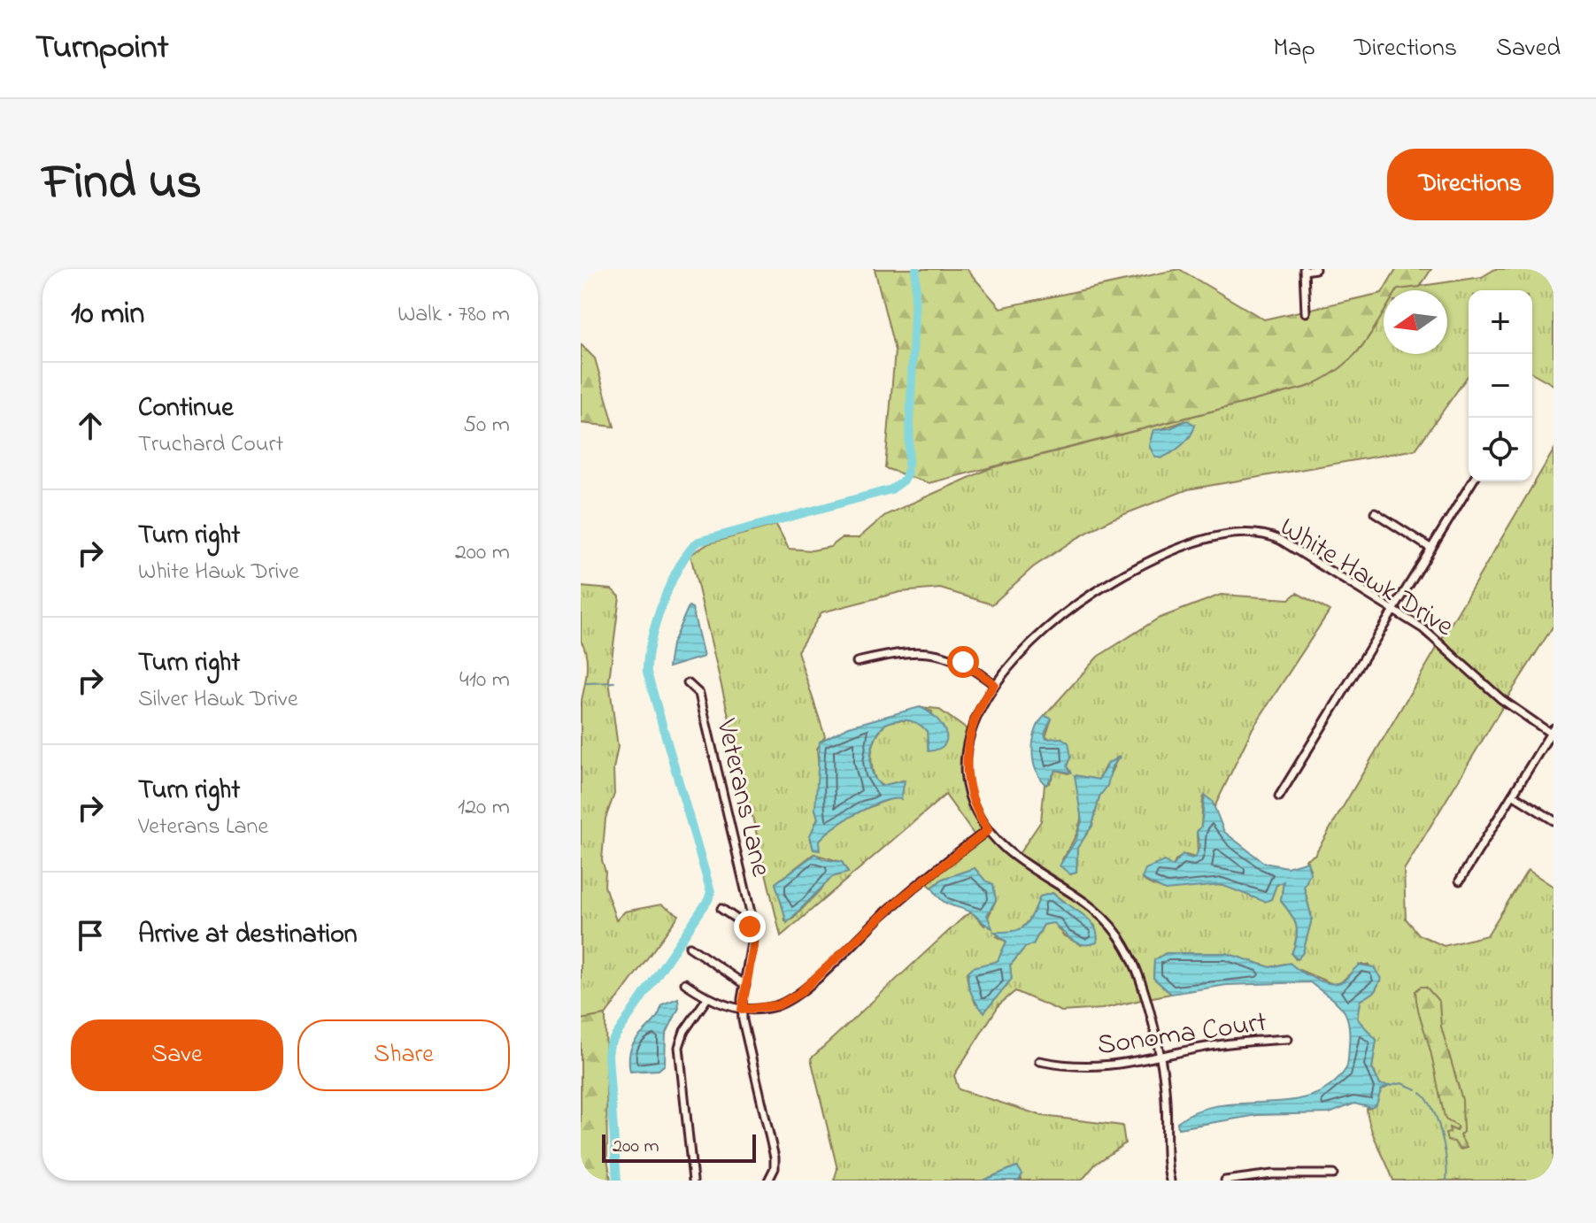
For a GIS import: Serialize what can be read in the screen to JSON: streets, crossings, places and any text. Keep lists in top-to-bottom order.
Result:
{
  "streets": {
    "street": ["White Hawk Drive", "Veterans Lane", "Sonoma Court"]
  },
  "crossings": [
    ["White Hawk Drive", "Sonoma Court"]
  ],
  "scale_bar": "200 m",
  "north": "left",
  "page": {
    "header": "Turnpoint",
    "nav": ["Map", "Directions", "Saved"],
    "title": "Find us",
    "buttons": [
      "Directions",
      ["Save", "Share"]
    ],
    "heading": ["10 min", "Walk · 780 m"],
    "map_buttons": ["+", "−"],
    "list": [
      ["Continue", "Truchard Court", "50 m"],
      ["Turn right", "White Hawk Drive", "200 m"],
      ["Turn right", "Silver Hawk Drive", "410 m"],
      ["Turn right", "Veterans Lane", "120 m"],
      "Arrive at destination"
    ],
    "scale": "200 m"
  }
}
